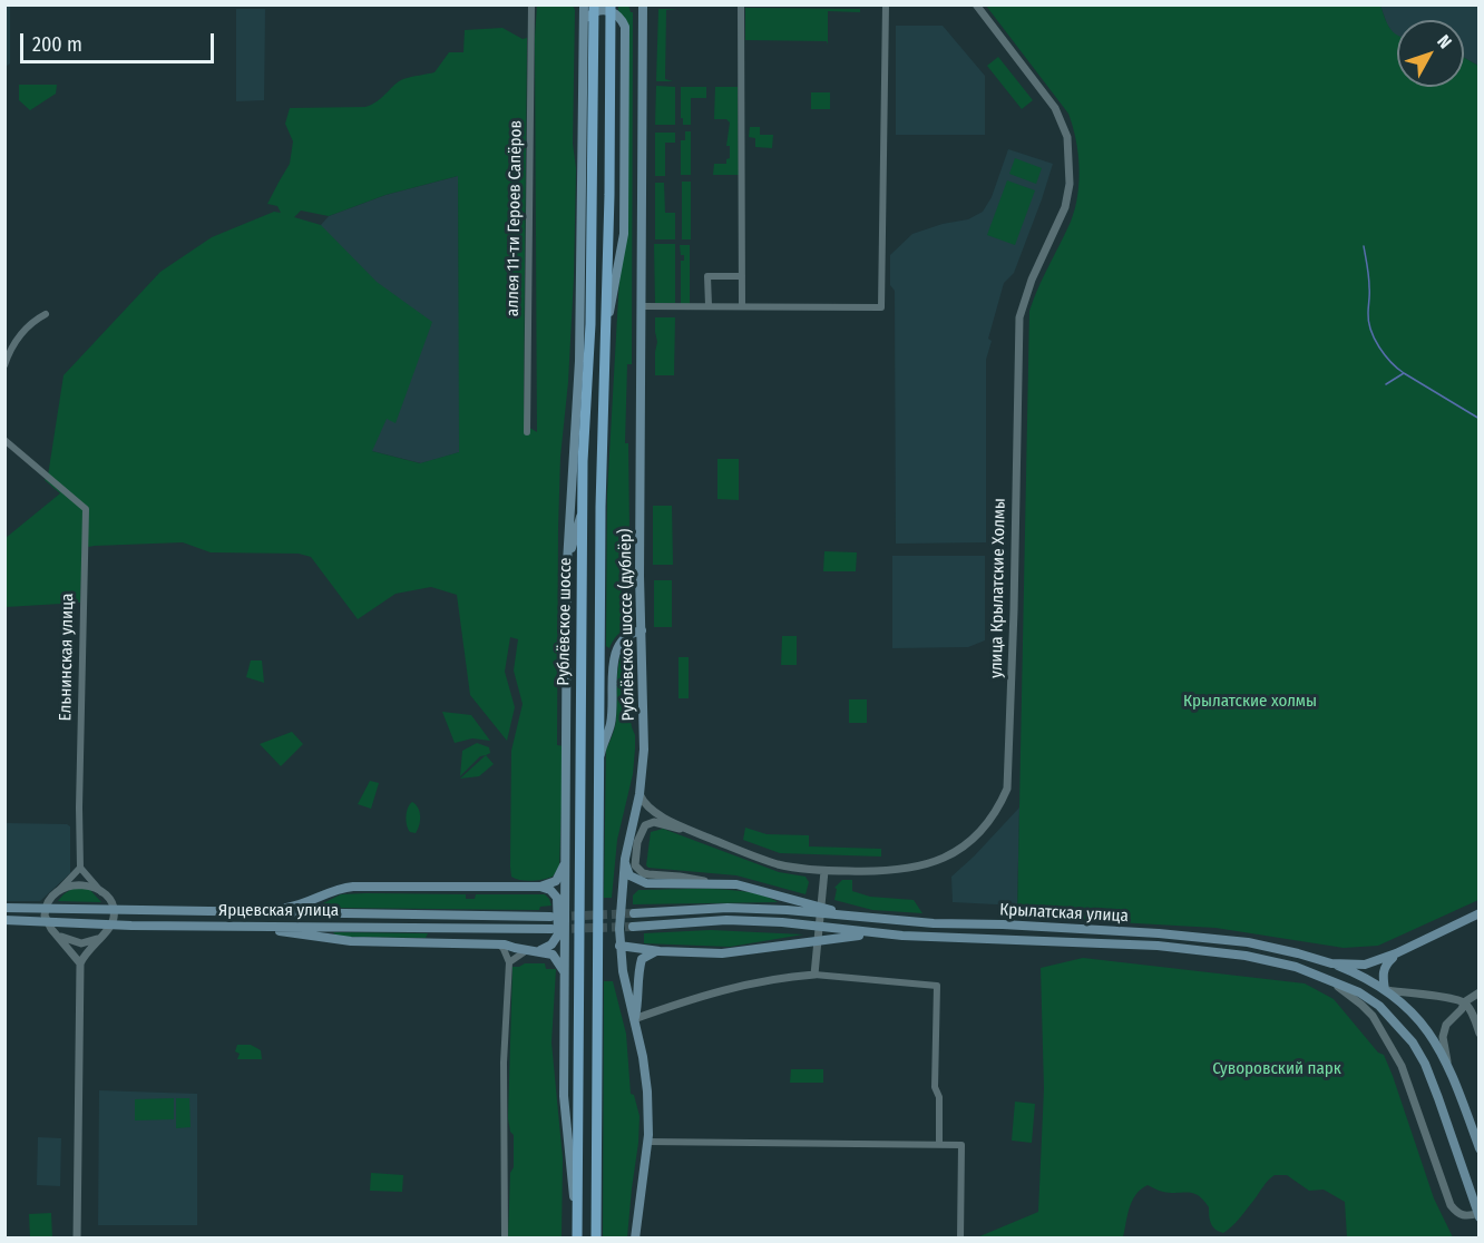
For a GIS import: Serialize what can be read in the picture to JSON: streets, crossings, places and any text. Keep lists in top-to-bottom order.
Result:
{
  "streets": {
    "main road": [
      "Рублёвское шоссе",
      "Рублёвское шоссе (дублёр)",
      "Ярцевская улица",
      "Крылатская улица"
    ],
    "street": ["аллея 11-ти Героев Сапёров", "улица Крылатские Холмы", "Ельнинская улица"]
  },
  "crossings": [
    ["улица Крылатские Холмы", "Рублёвское шоссе (дублёр)"]
  ],
  "parks": ["Крылатские холмы", "Суворовский парк"],
  "scale_bar": "200 m",
  "north": "top right"
}
